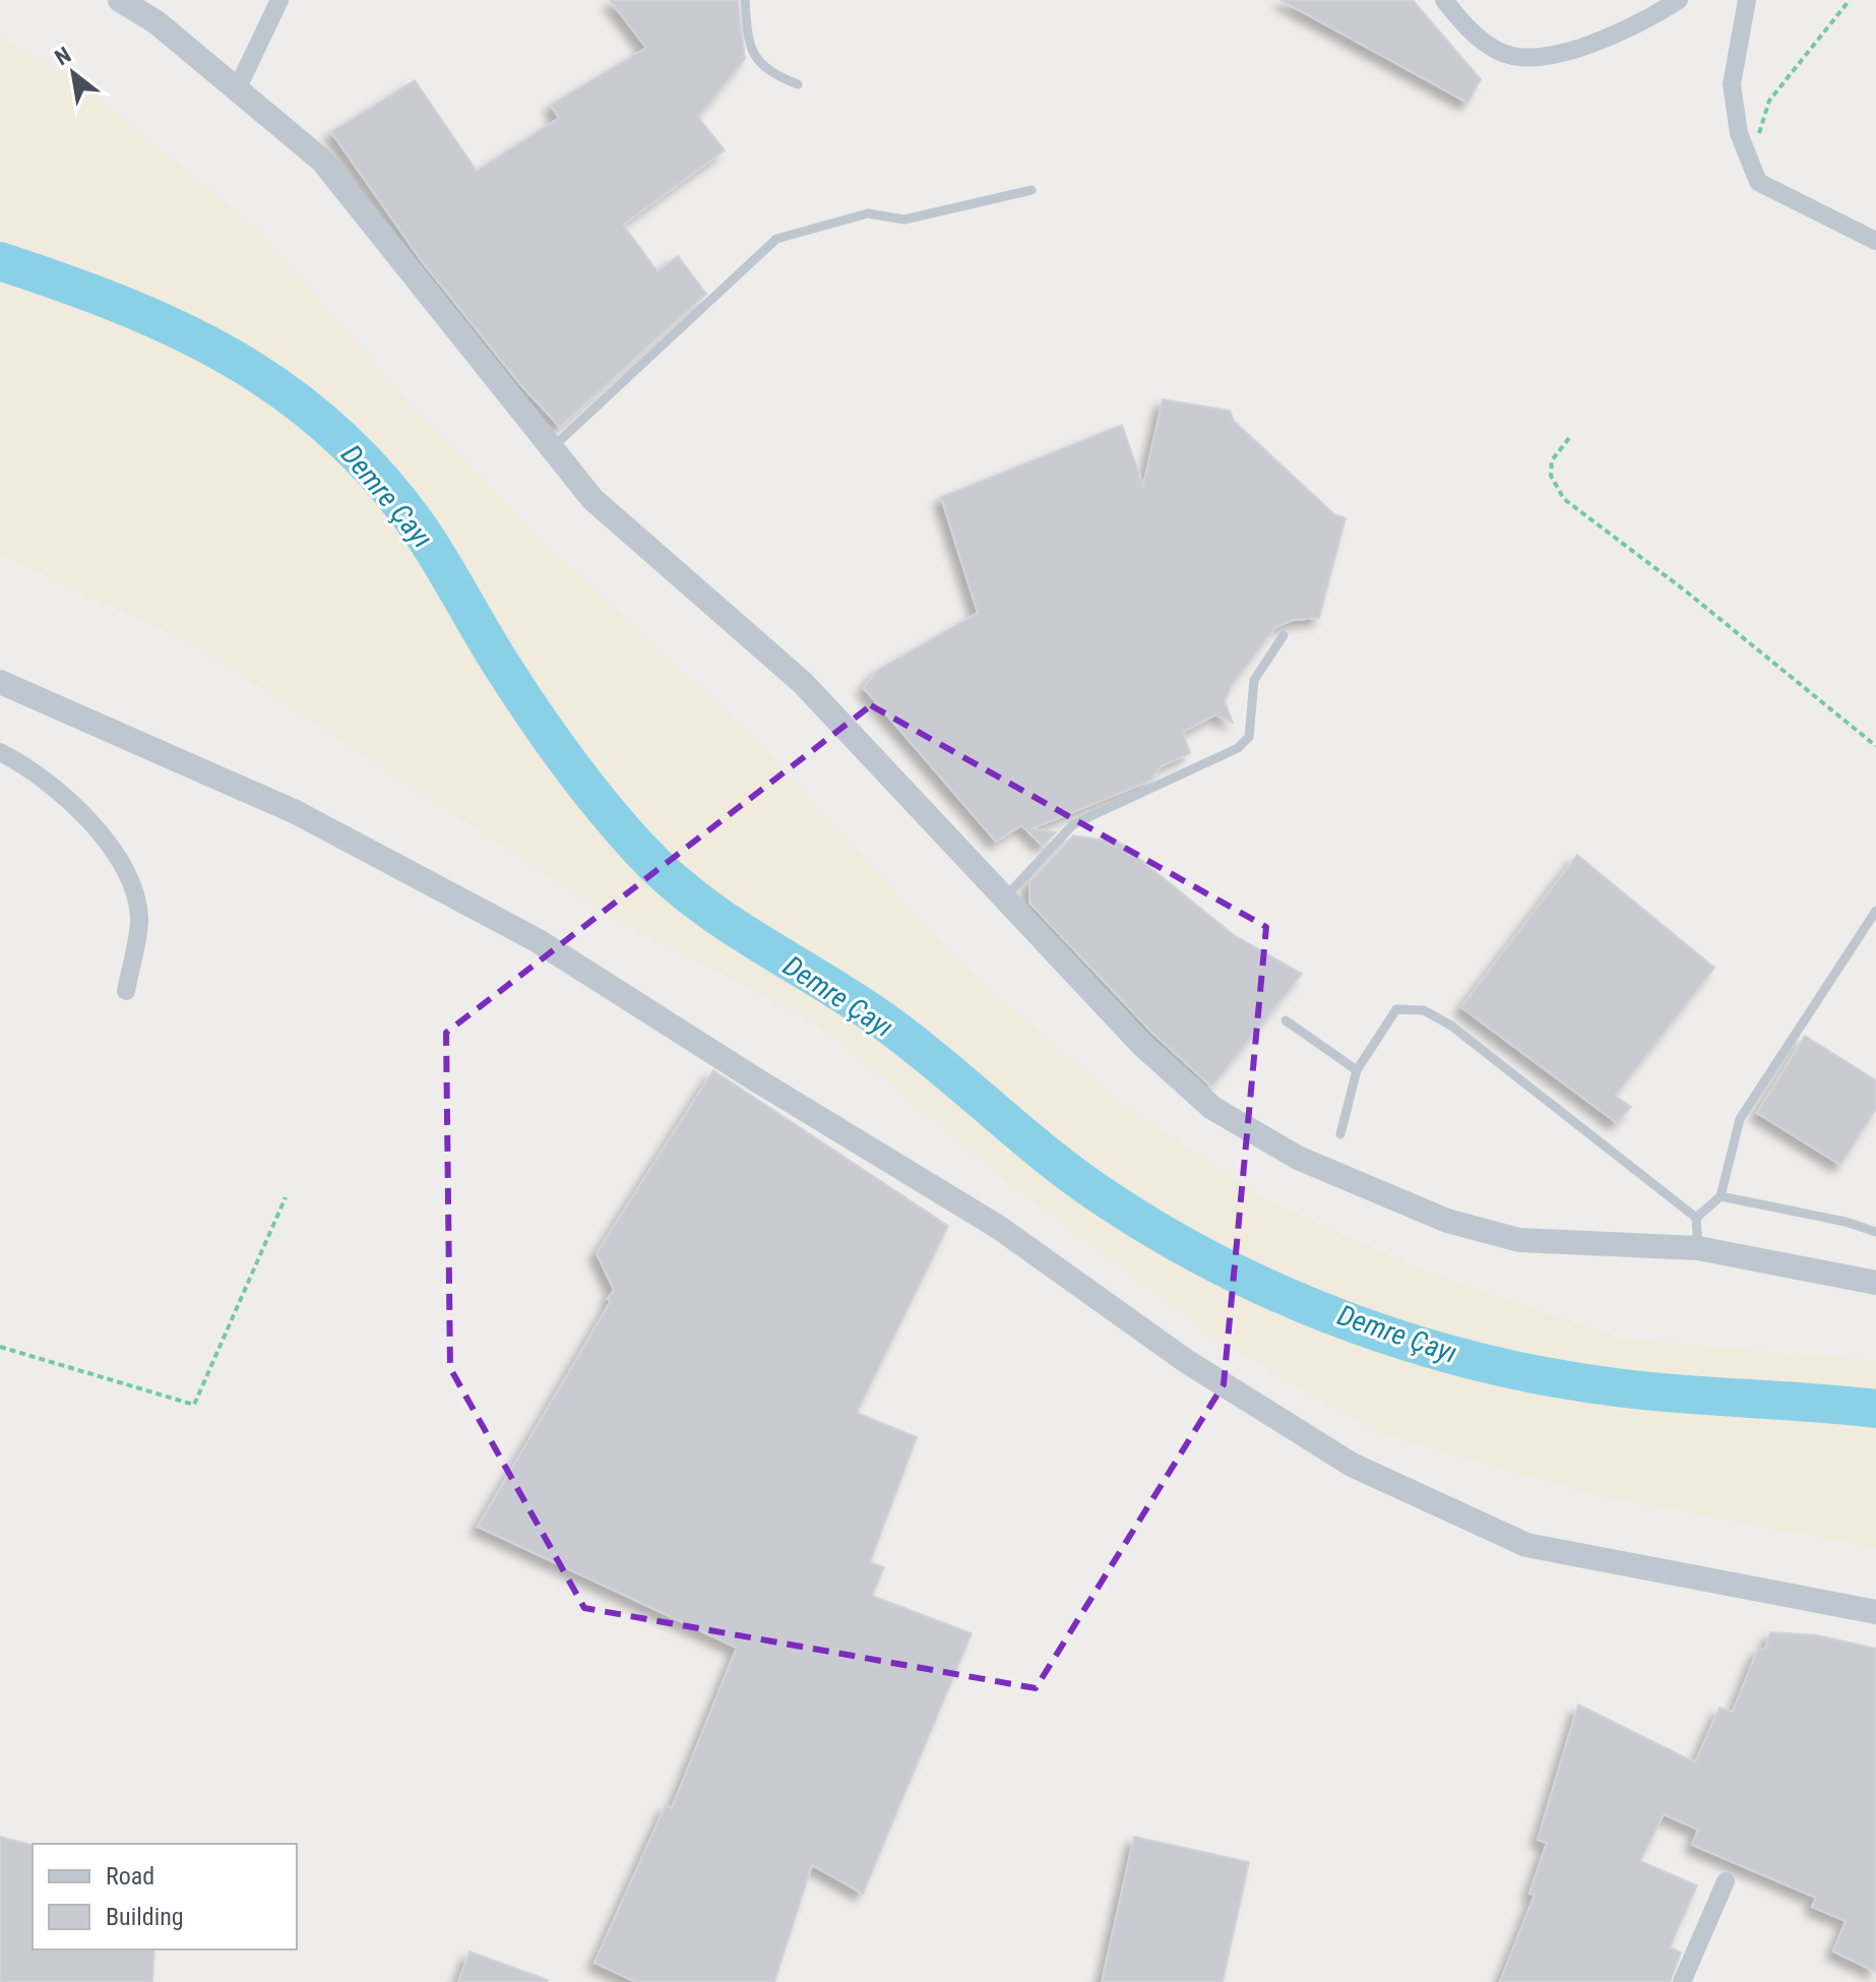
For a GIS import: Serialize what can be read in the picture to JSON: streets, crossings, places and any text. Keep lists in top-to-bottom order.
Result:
{
  "water": ["Demre Çayı"],
  "legend": ["Road", "Building"],
  "north": "top left"
}
